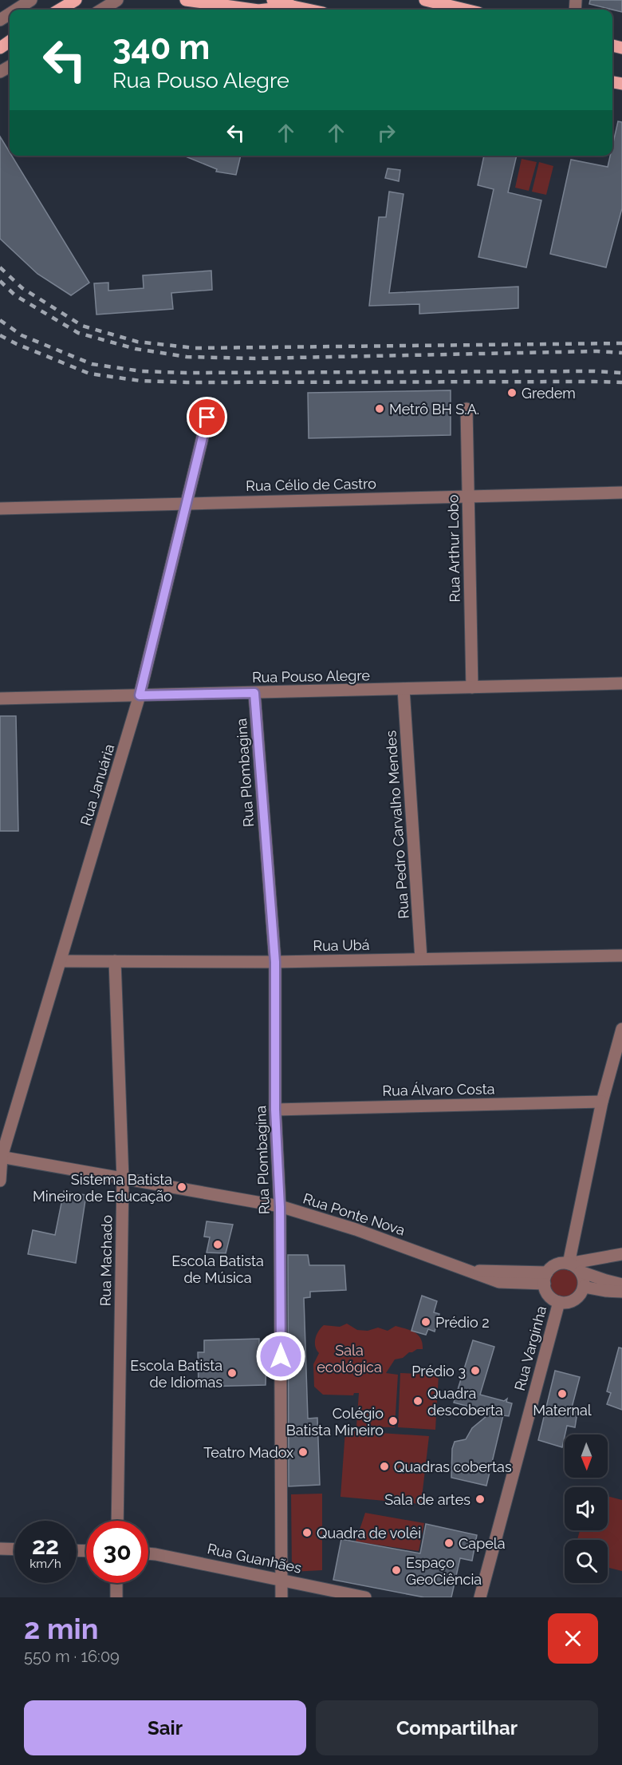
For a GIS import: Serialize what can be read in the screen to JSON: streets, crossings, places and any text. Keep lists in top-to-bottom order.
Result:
{
  "streets": {
    "street": [
      "Rua Célio de Castro",
      "Rua Arthur Lobo",
      "Rua Pouso Alegre",
      "Rua Plombagina",
      "Rua Januária",
      "Rua Pedro Carvalho Mendes",
      "Rua Ubá",
      "Rua Álvaro Costa",
      "Rua Ponte Nova",
      "Rua Machado",
      "Rua Varginha",
      "Rua Guanhães"
    ]
  },
  "crossings": [
    ["Rua Célio de Castro", "Rua Arthur Lobo"],
    ["Rua Célio de Castro", "Rua Januária"],
    ["Rua Arthur Lobo", "Rua Pouso Alegre"],
    ["Rua Pouso Alegre", "Rua Plombagina"],
    ["Rua Pouso Alegre", "Rua Januária"],
    ["Rua Pouso Alegre", "Rua Pedro Carvalho Mendes"],
    ["Rua Plombagina", "Rua Ubá"],
    ["Rua Plombagina", "Rua Álvaro Costa"],
    ["Rua Plombagina", "Rua Ponte Nova"],
    ["Rua Plombagina", "Rua Guanhães"],
    ["Rua Januária", "Rua Ubá"],
    ["Rua Januária", "Rua Ponte Nova"],
    ["Rua Pedro Carvalho Mendes", "Rua Ubá"],
    ["Rua Ubá", "Rua Machado"],
    ["Rua Ponte Nova", "Rua Machado"],
    ["Rua Ponte Nova", "Rua Varginha"]
  ],
  "parks": ["Sala ecológica"],
  "places": [
    "Gredem",
    "Metrô BH S.A.",
    "Sistema Batista Mineiro de Educação",
    "Escola Batista de Música",
    "Prédio 2",
    "Prédio 3",
    "Escola Batista de Idiomas",
    "Maternal",
    "Quadra descoberta",
    "Colégio Batista Mineiro",
    "Teatro Madox",
    "Quadras cobertas",
    "Sala de artes",
    "Quadra de volêi",
    "Capela",
    "Espaço GeoCiência"
  ],
  "north": "bottom",
  "page": {
    "turn": ["340 m", "Rua Pouso Alegre"],
    "speed": "22 km/h",
    "limit": "30",
    "heading": ["2 min", "550 m · 16:09"],
    "buttons": ["Sair", "Compartilhar"]
  }
}
